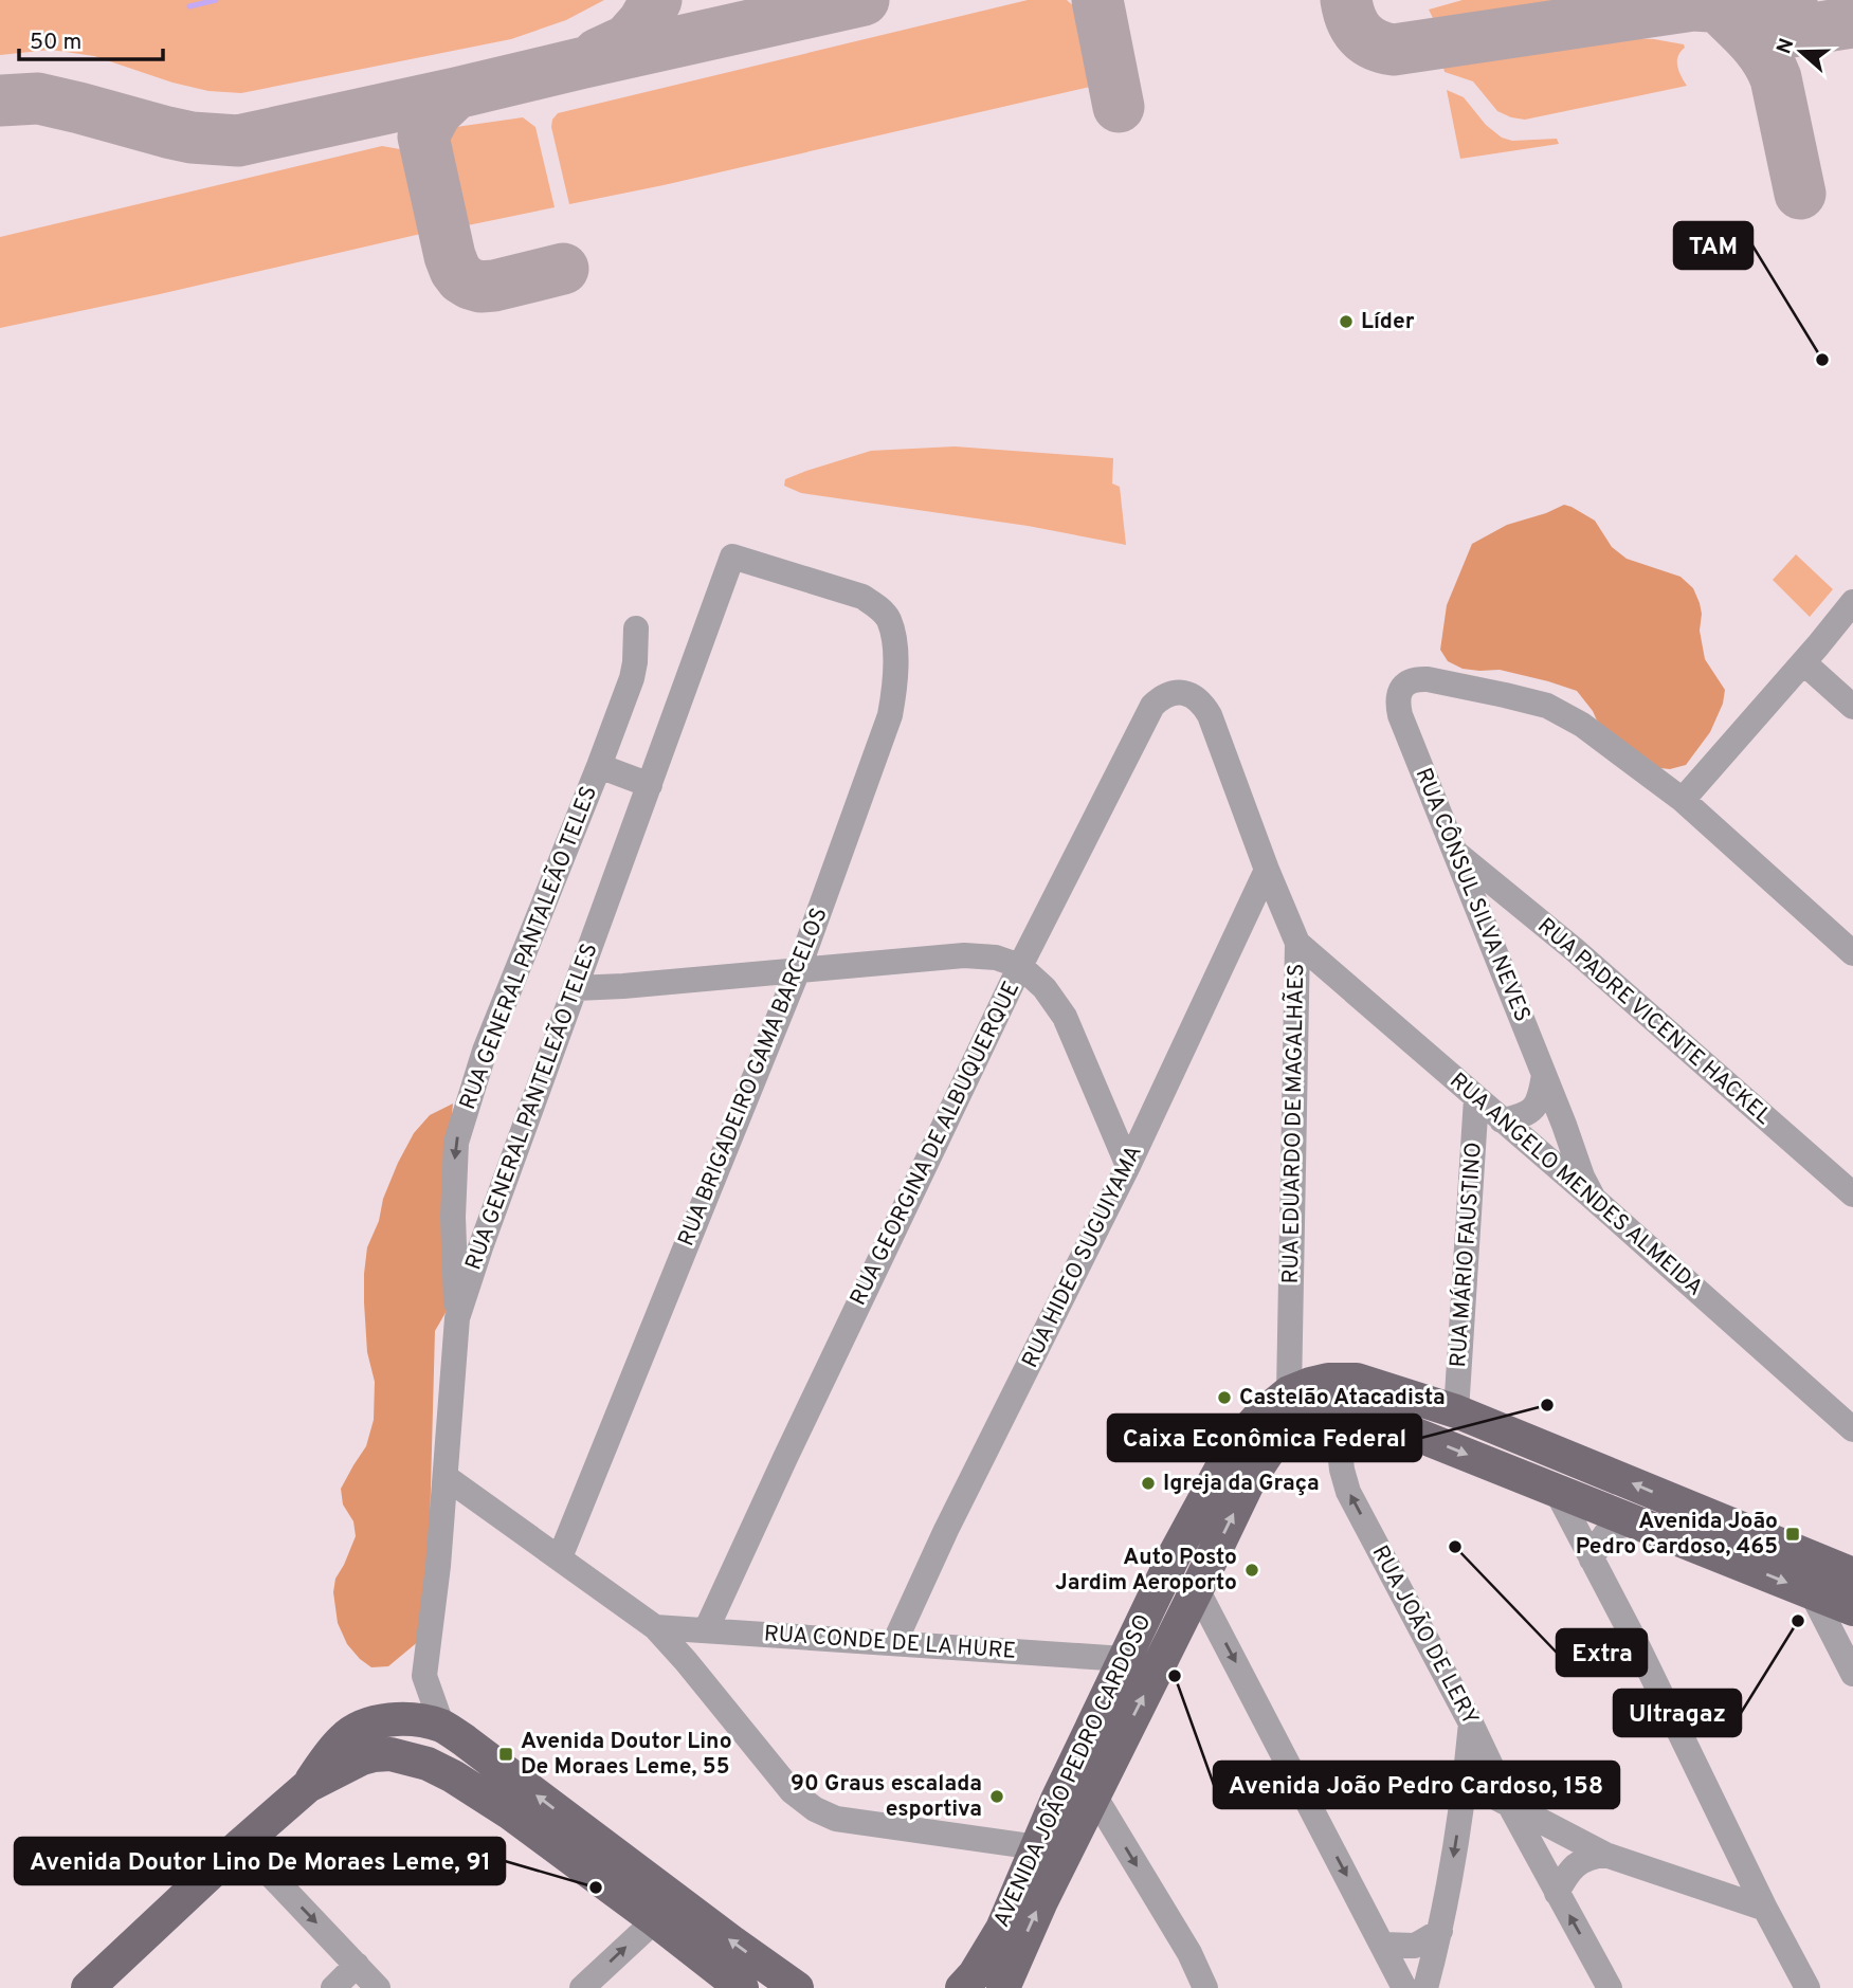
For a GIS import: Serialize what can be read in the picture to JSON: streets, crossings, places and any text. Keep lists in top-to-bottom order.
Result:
{
  "streets": {
    "main road": ["AVENIDA JOÃO PEDRO CARDOSO"],
    "street": [
      "RUA CÔNSUL SILVA NEVES",
      "RUA GENERAL PANTALEÃO TELES",
      "RUA PADRE VICENTE HACKEL",
      "RUA BRIGADEIRO GAMA BARCELOS",
      "RUA GENERAL PANTELEÃO TELES",
      "RUA EDUARDO DE MAGALHÃES",
      "RUA GEORGINA DE ALBUQUERQUE",
      "RUA ANGELO MENDES ALMEIDA",
      "RUA MÁRIO FAUSTINO",
      "RUA HIDEO SUGUIYAMA",
      "RUA JOÃO DE LERY",
      "RUA CONDE DE LA HURE"
    ]
  },
  "crossings": [
    ["RUA CÔNSUL SILVA NEVES", "RUA PADRE VICENTE HACKEL"],
    ["RUA CÔNSUL SILVA NEVES", "RUA ANGELO MENDES ALMEIDA"],
    ["RUA GENERAL PANTALEÃO TELES", "RUA GENERAL PANTELEÃO TELES"],
    ["RUA BRIGADEIRO GAMA BARCELOS", "RUA GENERAL PANTELEÃO TELES"],
    ["RUA EDUARDO DE MAGALHÃES", "RUA GEORGINA DE ALBUQUERQUE"],
    ["RUA EDUARDO DE MAGALHÃES", "RUA ANGELO MENDES ALMEIDA"],
    ["RUA EDUARDO DE MAGALHÃES", "RUA HIDEO SUGUIYAMA"],
    ["RUA EDUARDO DE MAGALHÃES", "AVENIDA JOÃO PEDRO CARDOSO"],
    ["RUA GEORGINA DE ALBUQUERQUE", "RUA CONDE DE LA HURE"],
    ["RUA ANGELO MENDES ALMEIDA", "RUA MÁRIO FAUSTINO"],
    ["RUA MÁRIO FAUSTINO", "AVENIDA JOÃO PEDRO CARDOSO"],
    ["RUA HIDEO SUGUIYAMA", "RUA CONDE DE LA HURE"],
    ["RUA JOÃO DE LERY", "AVENIDA JOÃO PEDRO CARDOSO"],
    ["RUA CONDE DE LA HURE", "AVENIDA JOÃO PEDRO CARDOSO"]
  ],
  "one_way": ["RUA GENERAL PANTALEÃO TELES"],
  "places": {
    "other": [
      "Líder",
      "TAM",
      "Castelão Atacadista",
      "Caixa Econômica Federal",
      "Igreja da Graça",
      "Extra",
      "Auto Posto Jardim Aeroporto",
      "Ultragaz",
      "Avenida João Pedro Cardoso, 158",
      "90 Graus escalada esportiva",
      "Avenida Doutor Lino De Moraes Leme, 91"
    ],
    "transit": ["Avenida João Pedro Cardoso, 465", "Avenida Doutor Lino De Moraes Leme, 55"]
  },
  "scale_bar": "50 m",
  "north": "left"
}
